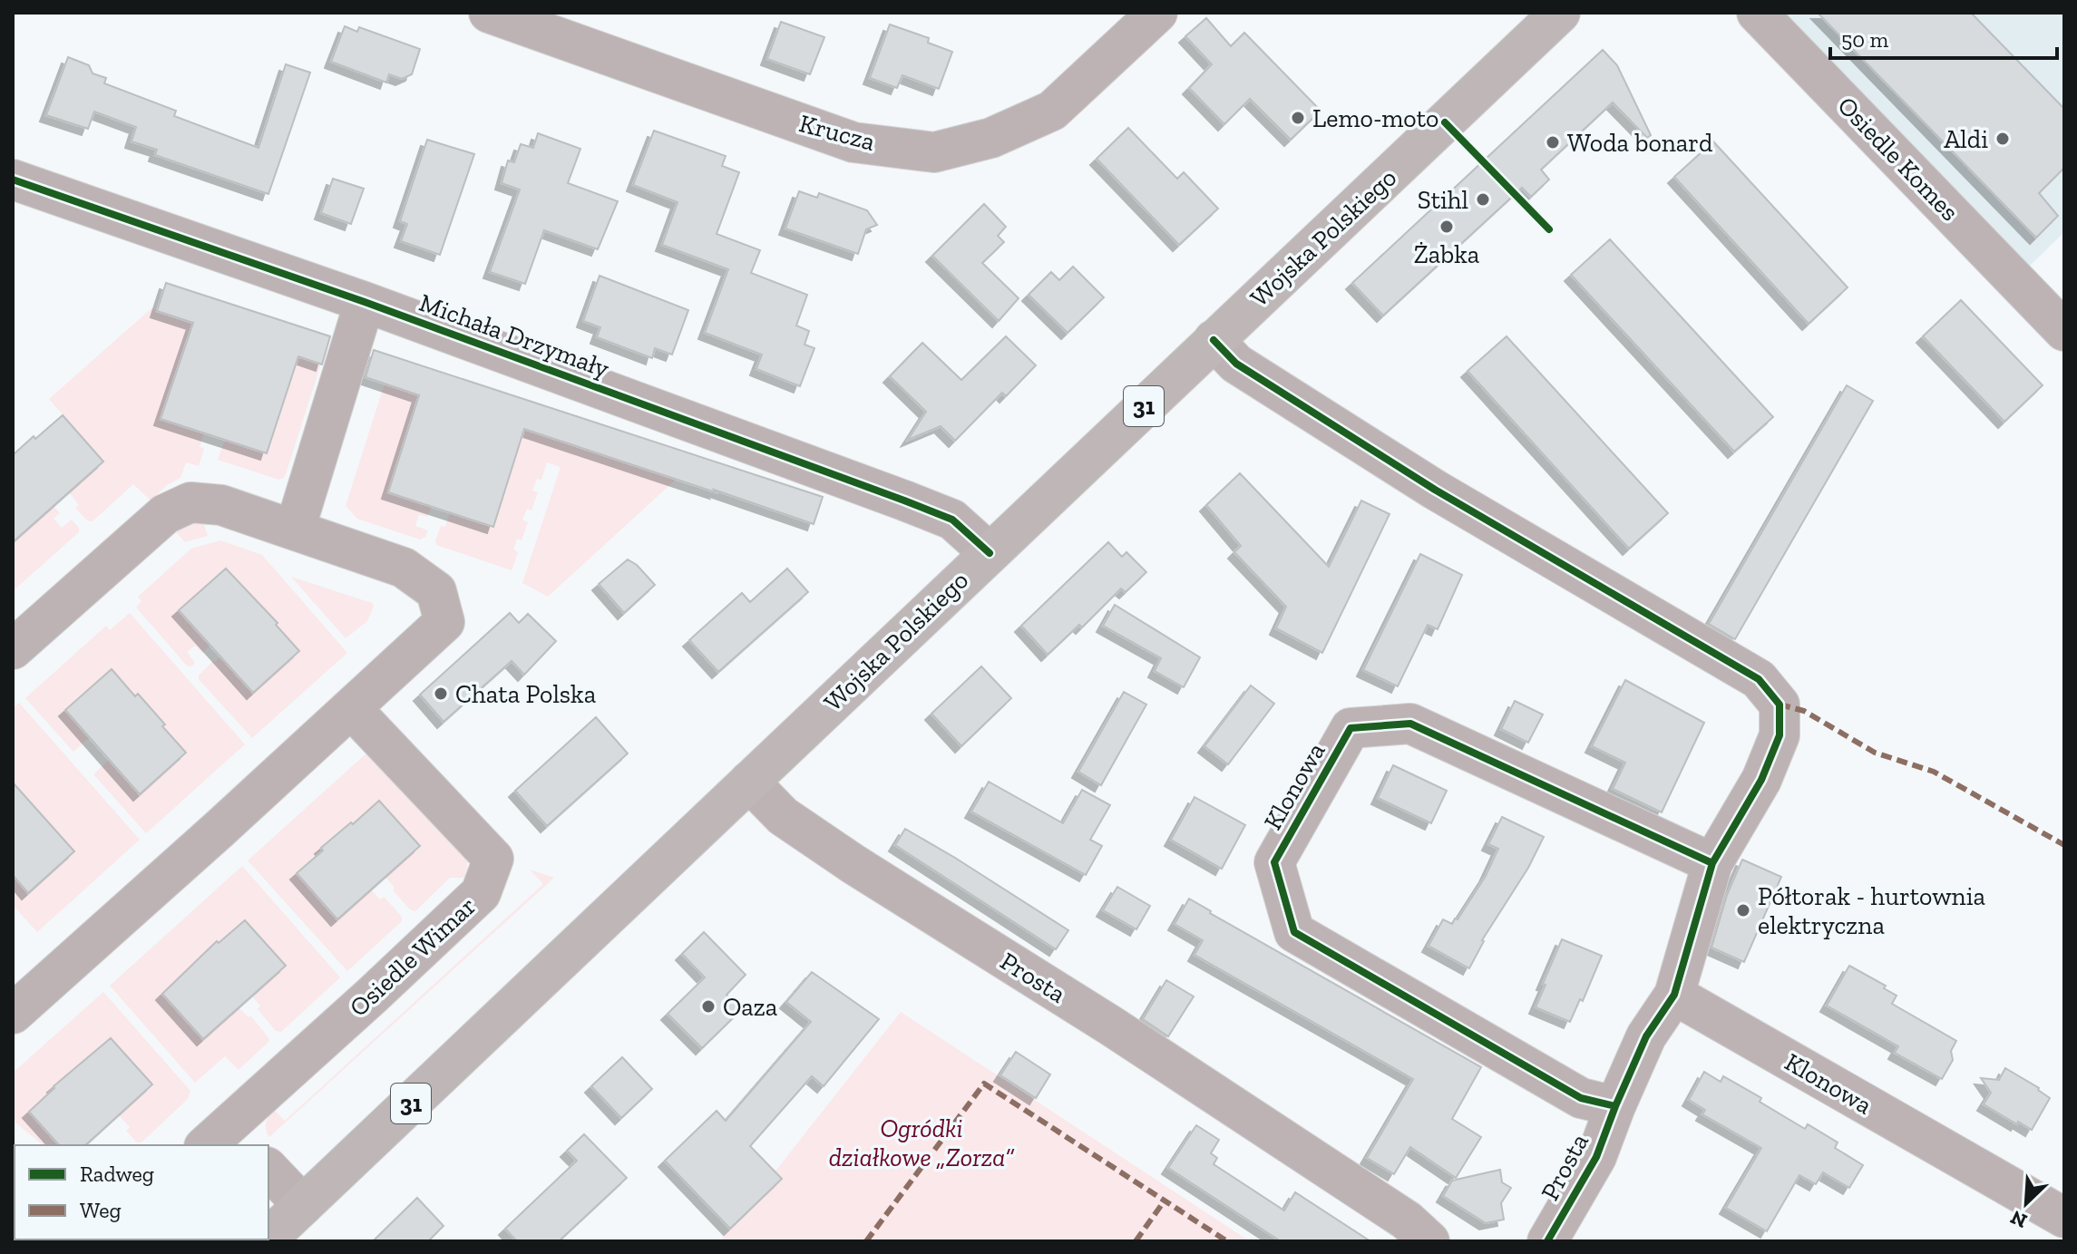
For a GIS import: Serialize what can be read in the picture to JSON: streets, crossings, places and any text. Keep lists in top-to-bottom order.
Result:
{
  "streets": {
    "main road": ["Wojska Polskiego", "31"],
    "street": [
      "Krucza",
      "Osiedle Komes",
      "Michała Drzymały",
      "Klonowa",
      "Osiedle Wimar",
      "Prosta"
    ]
  },
  "crossings": [
    ["Wojska Polskiego", "Michała Drzymały"],
    ["Wojska Polskiego", "Prosta"],
    ["Klonowa", "Prosta"]
  ],
  "parks": ["Ogródki działkowe „Zorza”"],
  "places": [
    "Lemo-moto",
    "Aldi",
    "Woda bonard",
    "Stihl",
    "Żabka",
    "Chata Polska",
    "Półtorak - hurtownia elektryczna",
    "Oaza"
  ],
  "legend": ["Radweg", "Weg"],
  "scale_bar": "50 m",
  "north": "bottom left"
}
